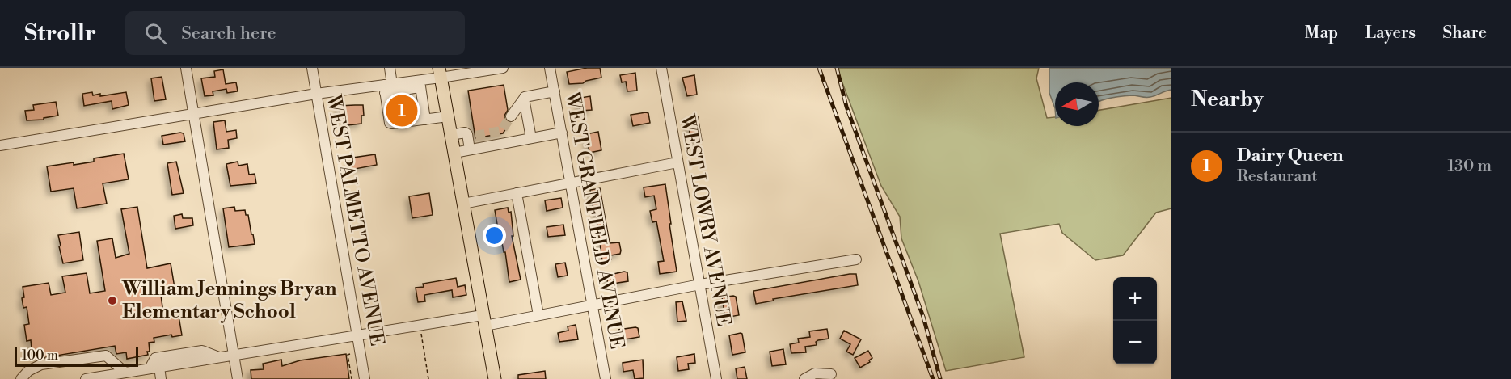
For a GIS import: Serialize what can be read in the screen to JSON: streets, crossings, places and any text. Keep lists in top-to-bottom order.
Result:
{
  "streets": {
    "street": ["WEST PALMETTO AVENUE", "WEST GRANFIELD AVENUE", "WEST LOWRY AVENUE"]
  },
  "places": ["William Jennings Bryan Elementary School"],
  "scale_bar": "100 m",
  "north": "left",
  "page": {
    "header": "Strollr",
    "search": "Search here",
    "nav": ["Map", "Layers", "Share"],
    "heading": "Nearby",
    "pins": "1",
    "list": [
      {
        "mark": "1",
        "name": "Dairy Queen",
        "note": "Restaurant",
        "value": "130 m"
      }
    ],
    "map_buttons": ["+", "−"],
    "scale": "100 m"
  }
}
